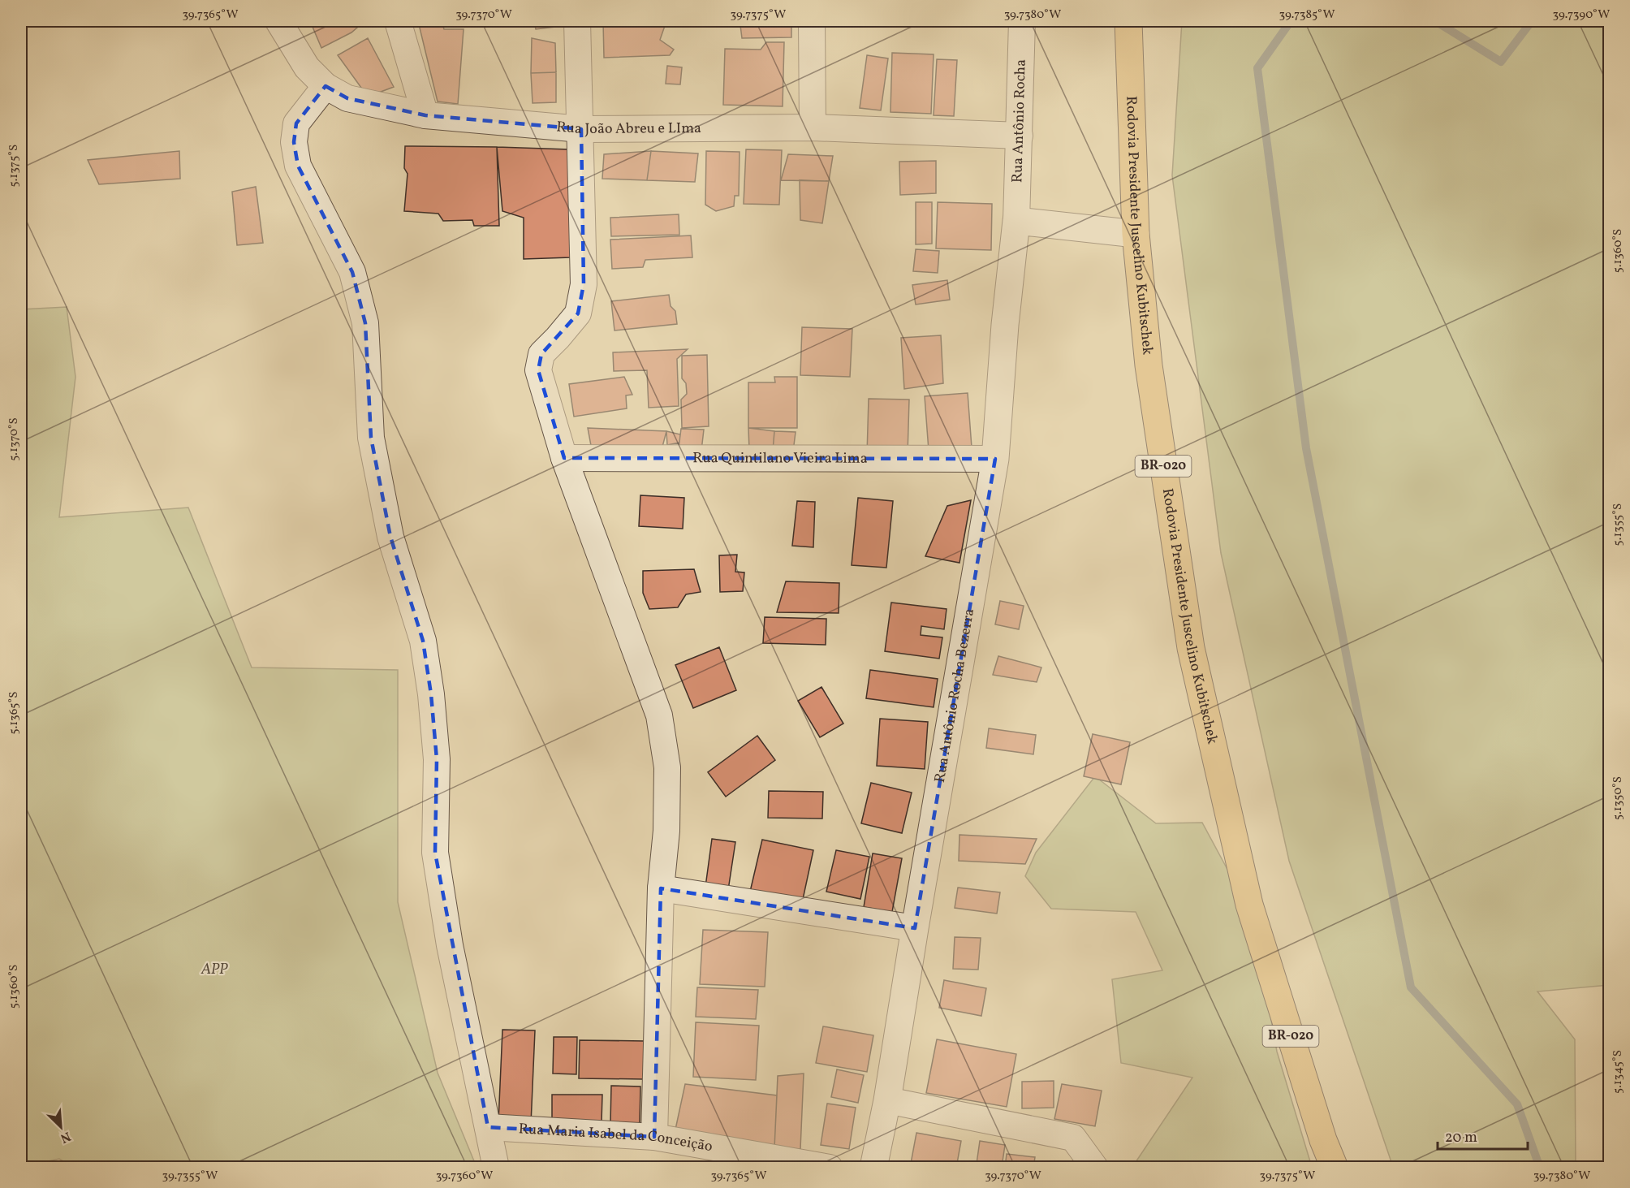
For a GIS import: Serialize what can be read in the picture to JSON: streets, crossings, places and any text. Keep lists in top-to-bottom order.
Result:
{
  "streets": {
    "highway": ["Rodovia Presidente Juscelino Kubitschek", "BR-020"],
    "street": [
      "Rua Antônio Rocha",
      "Rua João Abreu e LIma",
      "Rua Quintilano Vieira Lima",
      "Rua Antônio Rocha Bezerra",
      "Rua Maria Isabel da Conceição"
    ]
  },
  "crossings": [
    ["Rua Antônio Rocha", "Rua João Abreu e LIma"],
    ["Rua Antônio Rocha", "Rua Antônio Rocha Bezerra"],
    ["Rua Quintilano Vieira Lima", "Rua Antônio Rocha Bezerra"]
  ],
  "parks": ["APP"],
  "scale_bar": "20 m",
  "north": "bottom right",
  "coordinates": [
    "39.7365°W",
    "39.7370°W",
    "39.7375°W",
    "39.7380°W",
    "39.7385°W",
    "39.7390°W",
    "5.1375°S",
    "5.1360°S",
    "5.1370°S",
    "5.1355°S",
    "5.1365°S",
    "5.1350°S",
    "5.1345°S",
    "39.7355°W",
    "39.7360°W"
  ]
}
